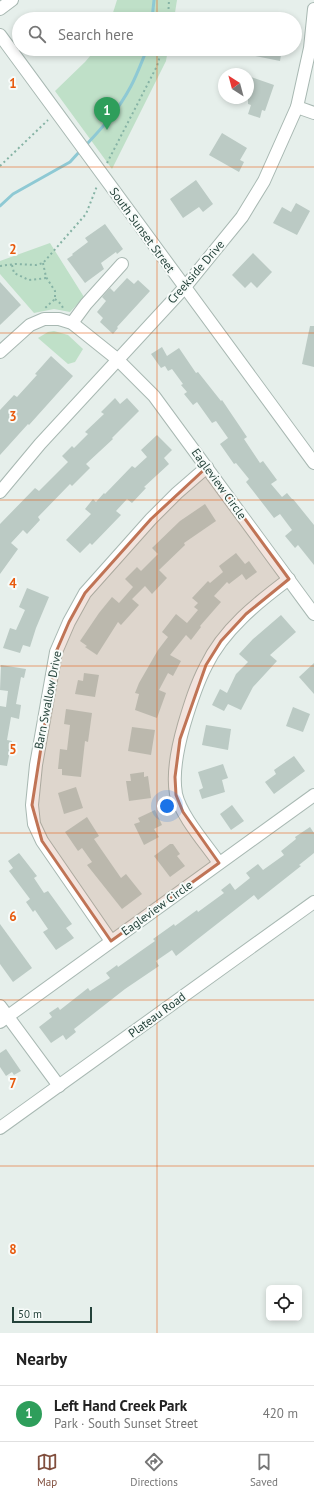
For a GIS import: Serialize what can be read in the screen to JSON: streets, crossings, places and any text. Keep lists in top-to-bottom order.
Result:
{
  "streets": {
    "street": [
      "South Sunset Street",
      "Creekside Drive",
      "Eagleview Circle",
      "Barn Swallow Drive",
      "Plateau Road"
    ]
  },
  "crossings": [
    ["South Sunset Street", "Creekside Drive"],
    ["Creekside Drive", "Eagleview Circle"],
    ["Eagleview Circle", "Barn Swallow Drive"]
  ],
  "scale_bar": "50 m",
  "north": "top left",
  "page": {
    "search": "Search here",
    "pins": "1",
    "scale": "50 m",
    "heading": "Nearby",
    "list": [
      {
        "mark": "1",
        "name": "Left Hand Creek Park",
        "note": "Park · South Sunset Street",
        "value": "420 m"
      }
    ],
    "nav": ["Map", "Directions", "Saved"]
  },
  "grid": {
    "rows": [
      "1",
      "2",
      "3",
      "4",
      "5",
      "6",
      "7",
      "8"
    ]
  }
}
